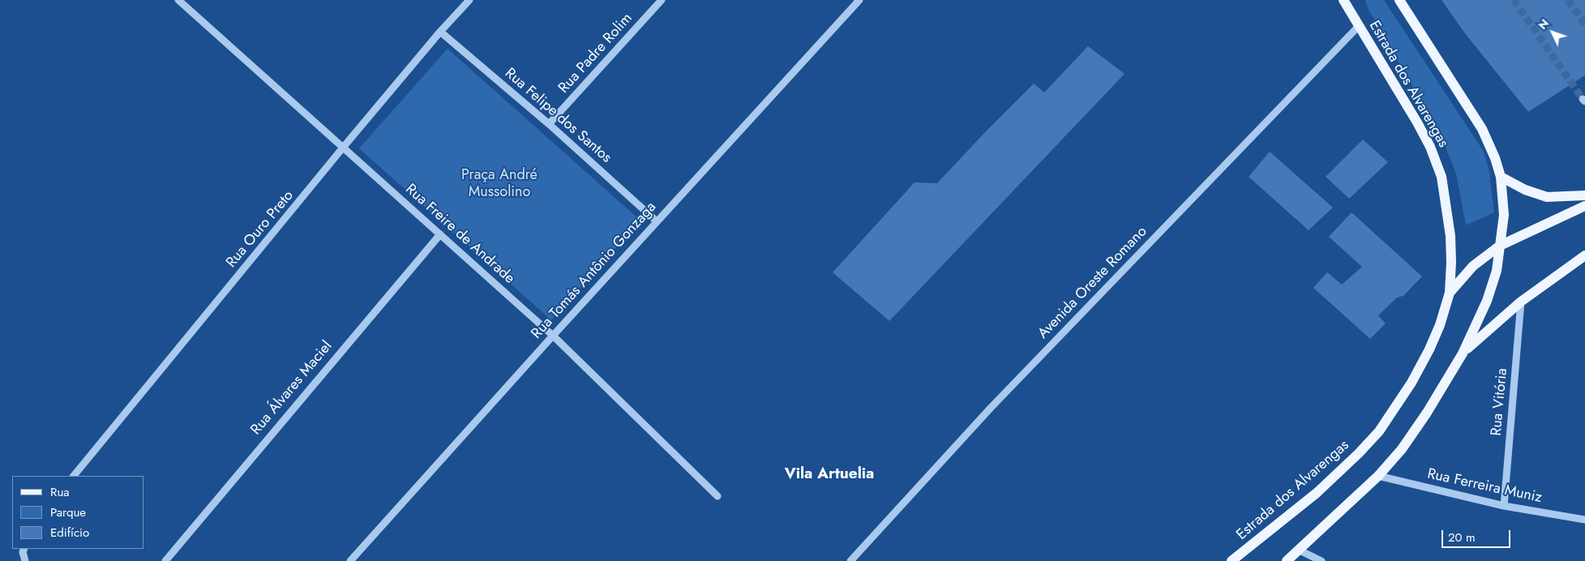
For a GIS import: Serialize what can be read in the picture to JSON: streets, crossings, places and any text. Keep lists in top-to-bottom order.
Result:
{
  "streets": {
    "main road": ["Estrada dos Alvarengas"],
    "street": [
      "Rua Padre Rolim",
      "Rua Felipe dos Santos",
      "Rua Ouro Preto",
      "Rua Freire de Andrade",
      "Rua Tomás Antônio Gonzaga",
      "Avenida Oreste Romano",
      "Rua Álvares Maciel",
      "Rua Vitória",
      "Rua Ferreira Muniz"
    ]
  },
  "crossings": [
    ["Rua Padre Rolim", "Rua Felipe dos Santos"],
    ["Estrada dos Alvarengas", "Avenida Oreste Romano"],
    ["Rua Felipe dos Santos", "Rua Ouro Preto"],
    ["Rua Felipe dos Santos", "Rua Tomás Antônio Gonzaga"],
    ["Rua Ouro Preto", "Rua Freire de Andrade"],
    ["Rua Freire de Andrade", "Rua Tomás Antônio Gonzaga"],
    ["Rua Freire de Andrade", "Rua Álvares Maciel"],
    ["Rua Vitória", "Rua Ferreira Muniz"]
  ],
  "districts": ["Vila Artuelia"],
  "parks": ["Praça André Mussolino"],
  "legend": ["Rua", "Parque", "Edifício"],
  "scale_bar": "20 m",
  "north": "top left"
}
